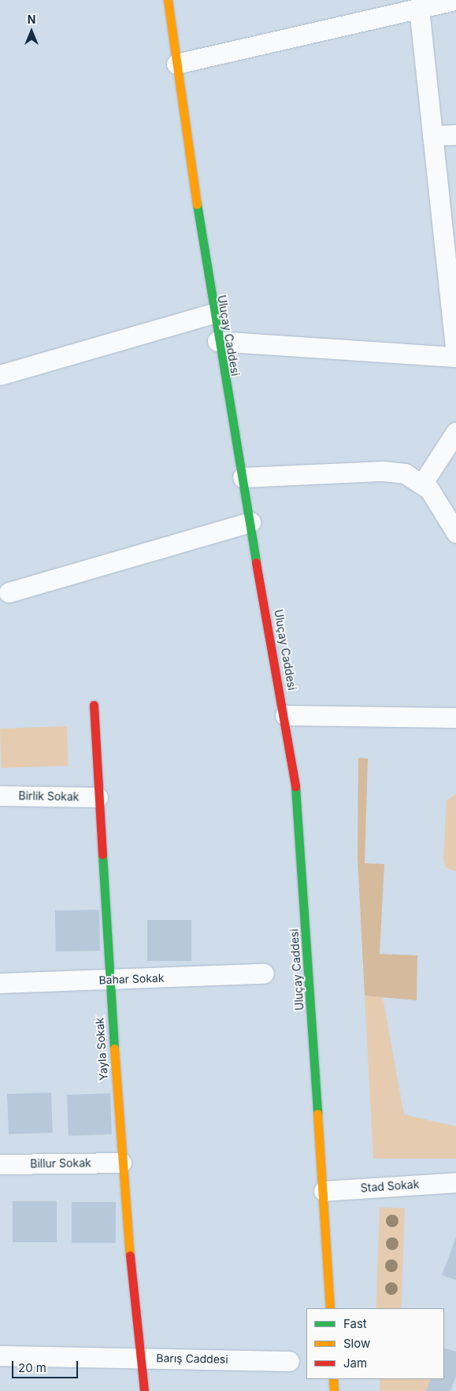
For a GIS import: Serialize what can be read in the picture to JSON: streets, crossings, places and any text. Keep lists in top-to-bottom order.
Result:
{
  "streets": {
    "street": [
      "Uluçay Caddesi",
      "Birlik Sokak",
      "Bahar Sokak",
      "Yayla Sokak",
      "Billur Sokak",
      "Stad Sokak",
      "Barış Caddesi"
    ]
  },
  "crossings": [
    ["Uluçay Caddesi", "Stad Sokak"],
    ["Birlik Sokak", "Yayla Sokak"],
    ["Bahar Sokak", "Yayla Sokak"],
    ["Yayla Sokak", "Billur Sokak"],
    ["Yayla Sokak", "Barış Caddesi"]
  ],
  "legend": ["Fast", "Slow", "Jam"],
  "scale_bar": "20 m",
  "north": "top"
}
